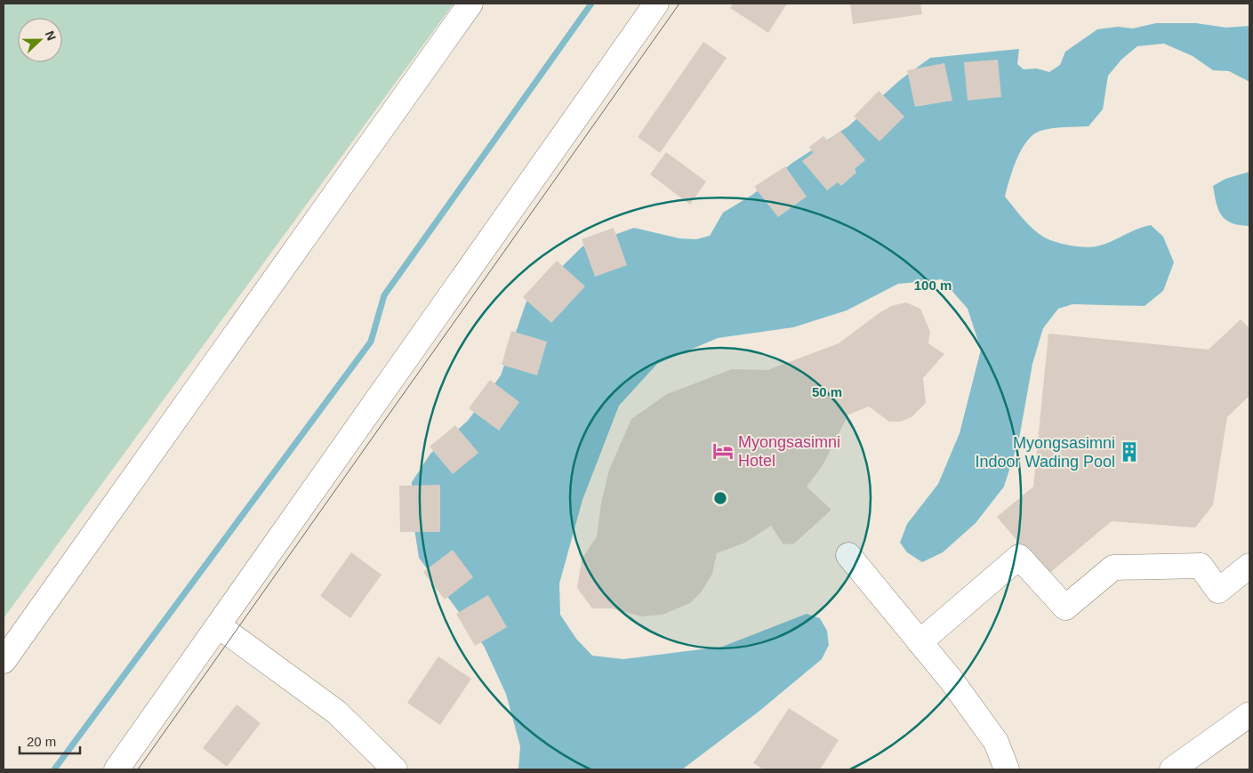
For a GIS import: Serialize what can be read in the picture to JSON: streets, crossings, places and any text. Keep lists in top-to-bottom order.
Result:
{
  "places": {
    "hotel": ["Myongsasimni Hotel"],
    "building": ["Myongsasimni Indoor Wading Pool"]
  },
  "scale_bar": "20 m",
  "north": "right",
  "rings": ["100 m", "50 m"]
}
